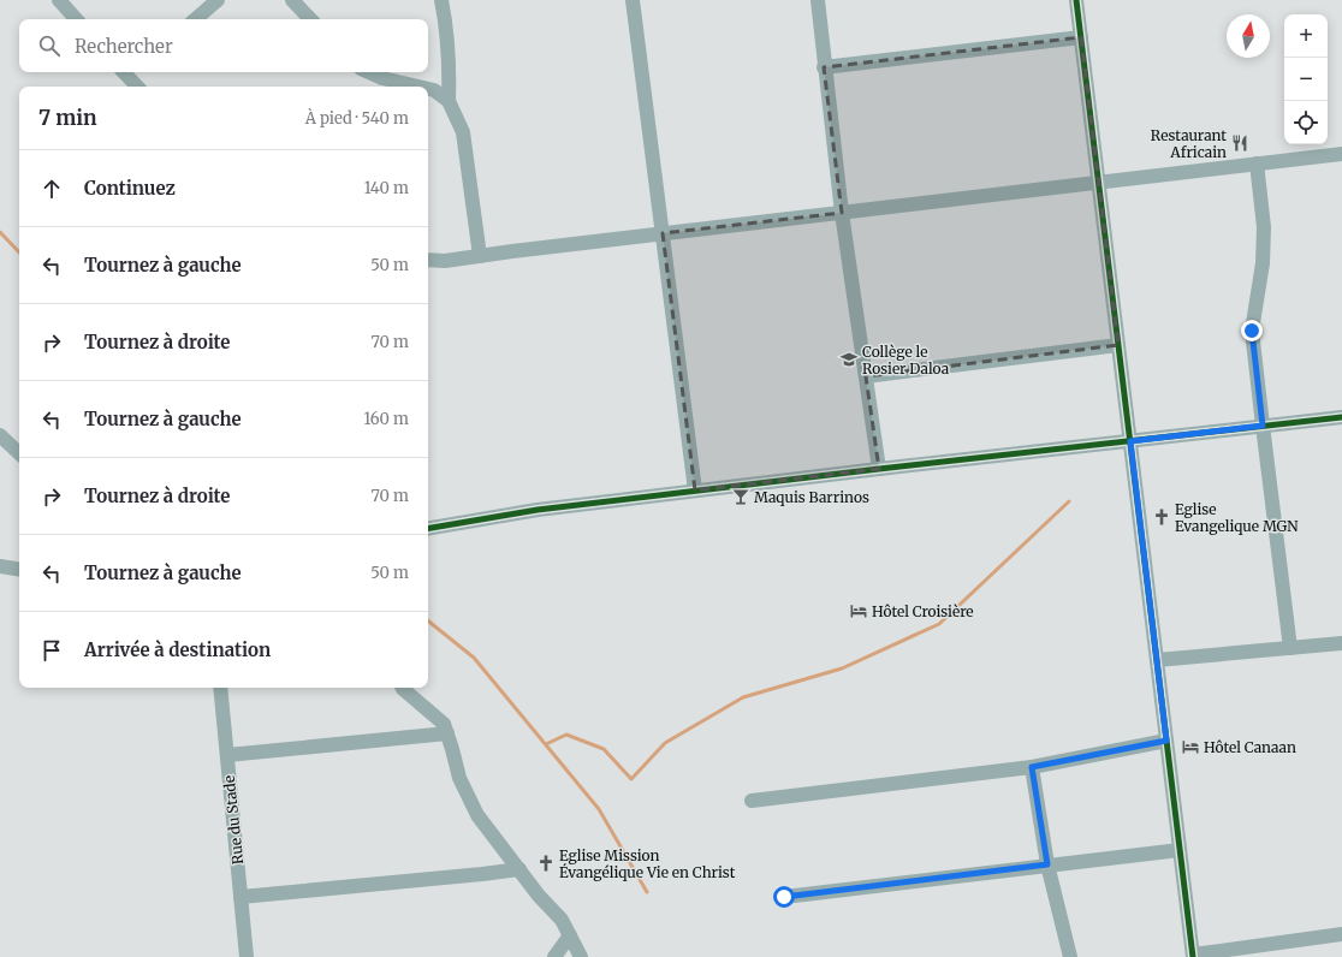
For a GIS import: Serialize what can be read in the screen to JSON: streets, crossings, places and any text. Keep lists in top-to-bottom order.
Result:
{
  "streets": {
    "street": ["Rue du Stade"]
  },
  "places": {
    "restaurant": ["Restaurant Africain"],
    "school or university": ["Collège le Rosier Daloa"],
    "bar": ["Maquis Barrinos"],
    "church": ["Eglise Evangelique MGN", "Eglise Mission Évangélique Vie en Christ"],
    "hotel": ["Hôtel Croisière", "Hôtel Canaan"]
  },
  "north": "top",
  "page": {
    "map_buttons": ["+", "−"],
    "search": "Rechercher",
    "heading": ["7 min", "À pied · 540 m"],
    "list": [
      ["Continuez", "140 m"],
      ["Tournez à gauche", "50 m"],
      ["Tournez à droite", "70 m"],
      ["Tournez à gauche", "160 m"],
      ["Tournez à droite", "70 m"],
      ["Tournez à gauche", "50 m"],
      "Arrivée à destination"
    ]
  }
}
